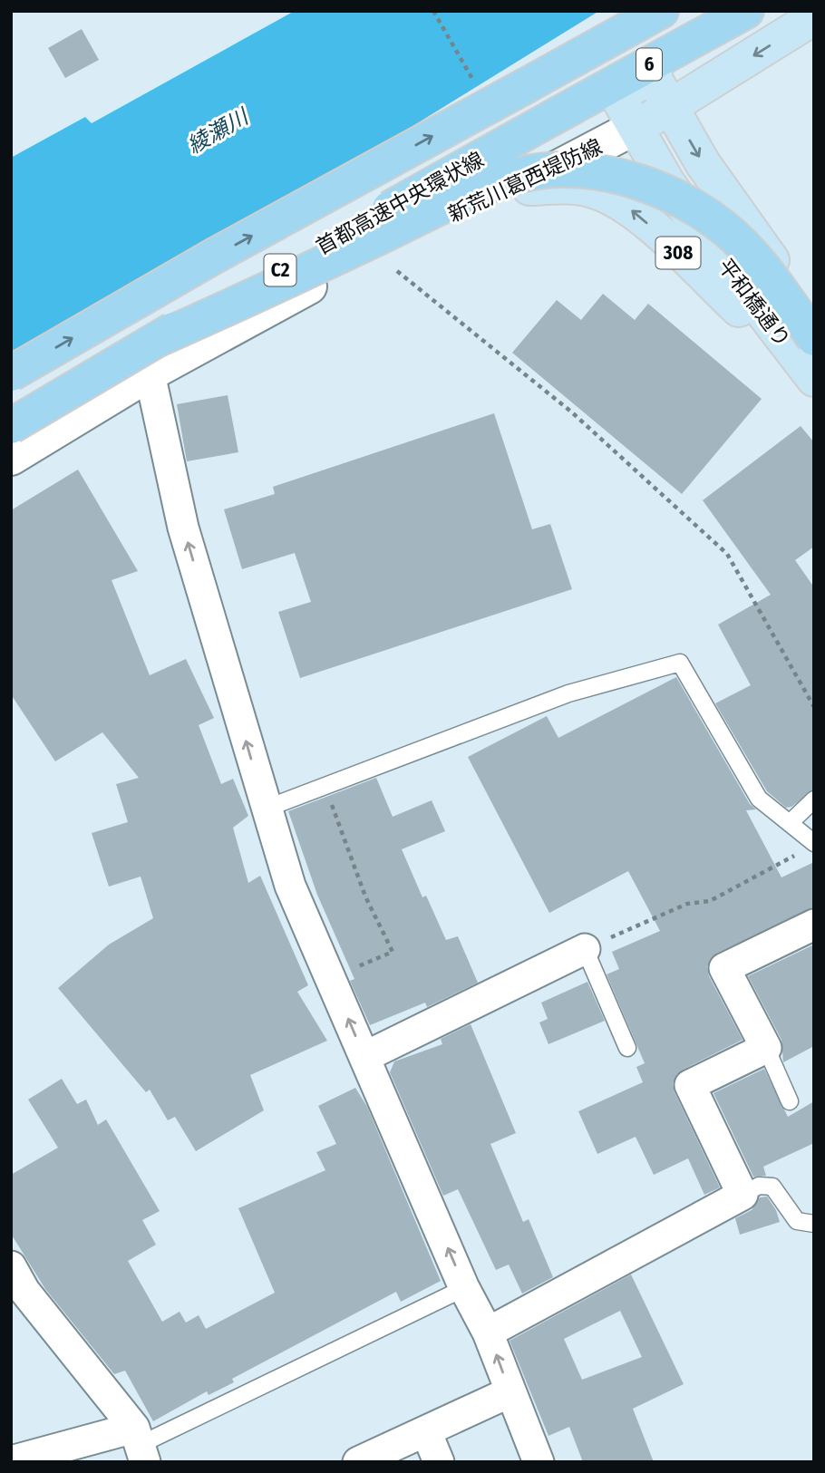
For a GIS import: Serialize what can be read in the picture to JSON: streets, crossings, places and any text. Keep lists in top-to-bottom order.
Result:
{
  "streets": {
    "highway": ["6", "首都高速中央環状線", "C2"],
    "main road": ["新荒川葛西堤防線", "308", "平和橋通り"]
  },
  "crossings": [
    ["6", "首都高速中央環状線"],
    ["新荒川葛西堤防線", "首都高速中央環状線"],
    ["新荒川葛西堤防線", "308"],
    ["新荒川葛西堤防線", "平和橋通り"],
    ["308", "平和橋通り"]
  ],
  "water": ["綾瀬川"]
}
